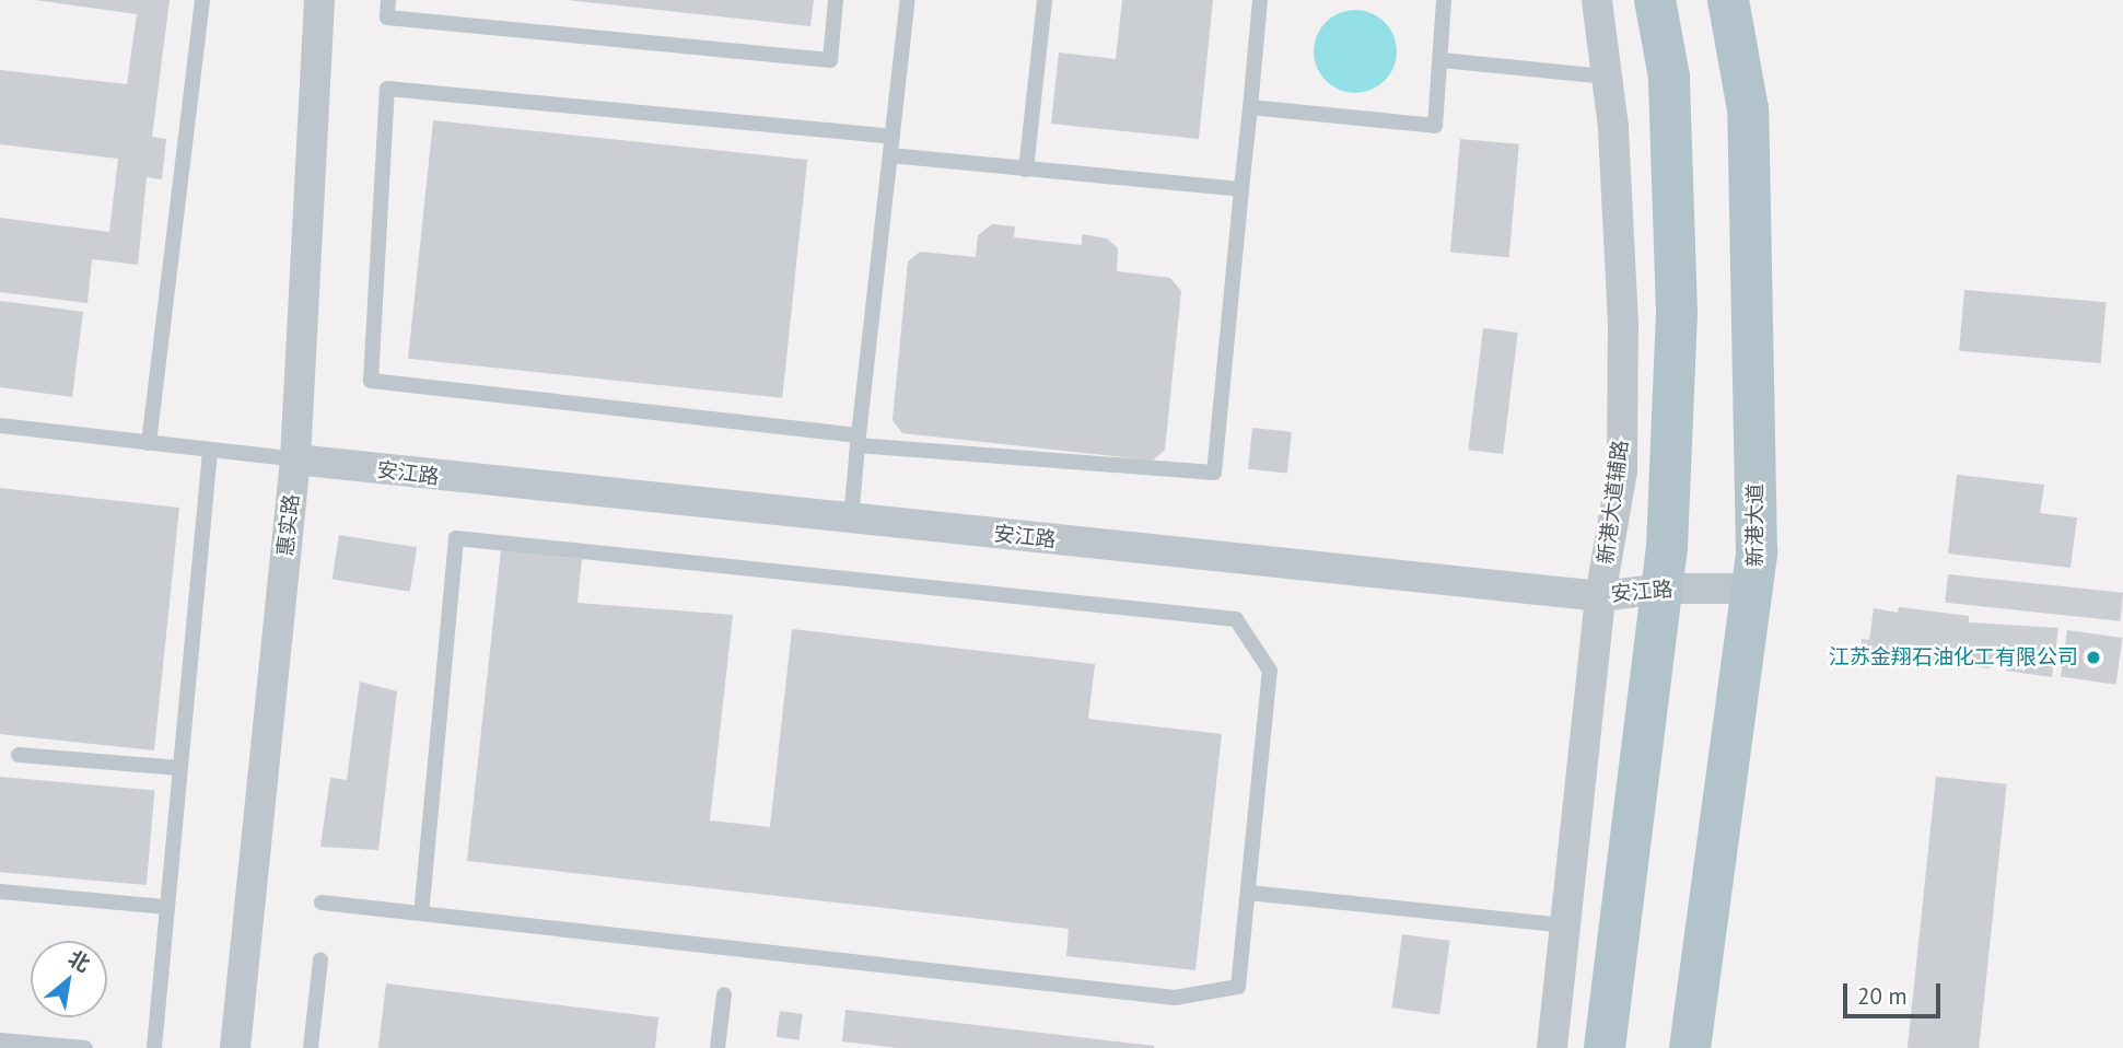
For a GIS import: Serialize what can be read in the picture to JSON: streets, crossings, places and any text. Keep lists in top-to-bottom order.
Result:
{
  "streets": {
    "main road": ["新港大道"],
    "street": ["安江路", "新港大道辅路", "惠实路"]
  },
  "crossings": [
    ["安江路", "新港大道辅路"],
    ["安江路", "惠实路"],
    ["安江路", "新港大道"]
  ],
  "places": ["江苏金翔石油化工有限公司"],
  "scale_bar": "20 m",
  "north": "top right"
}
